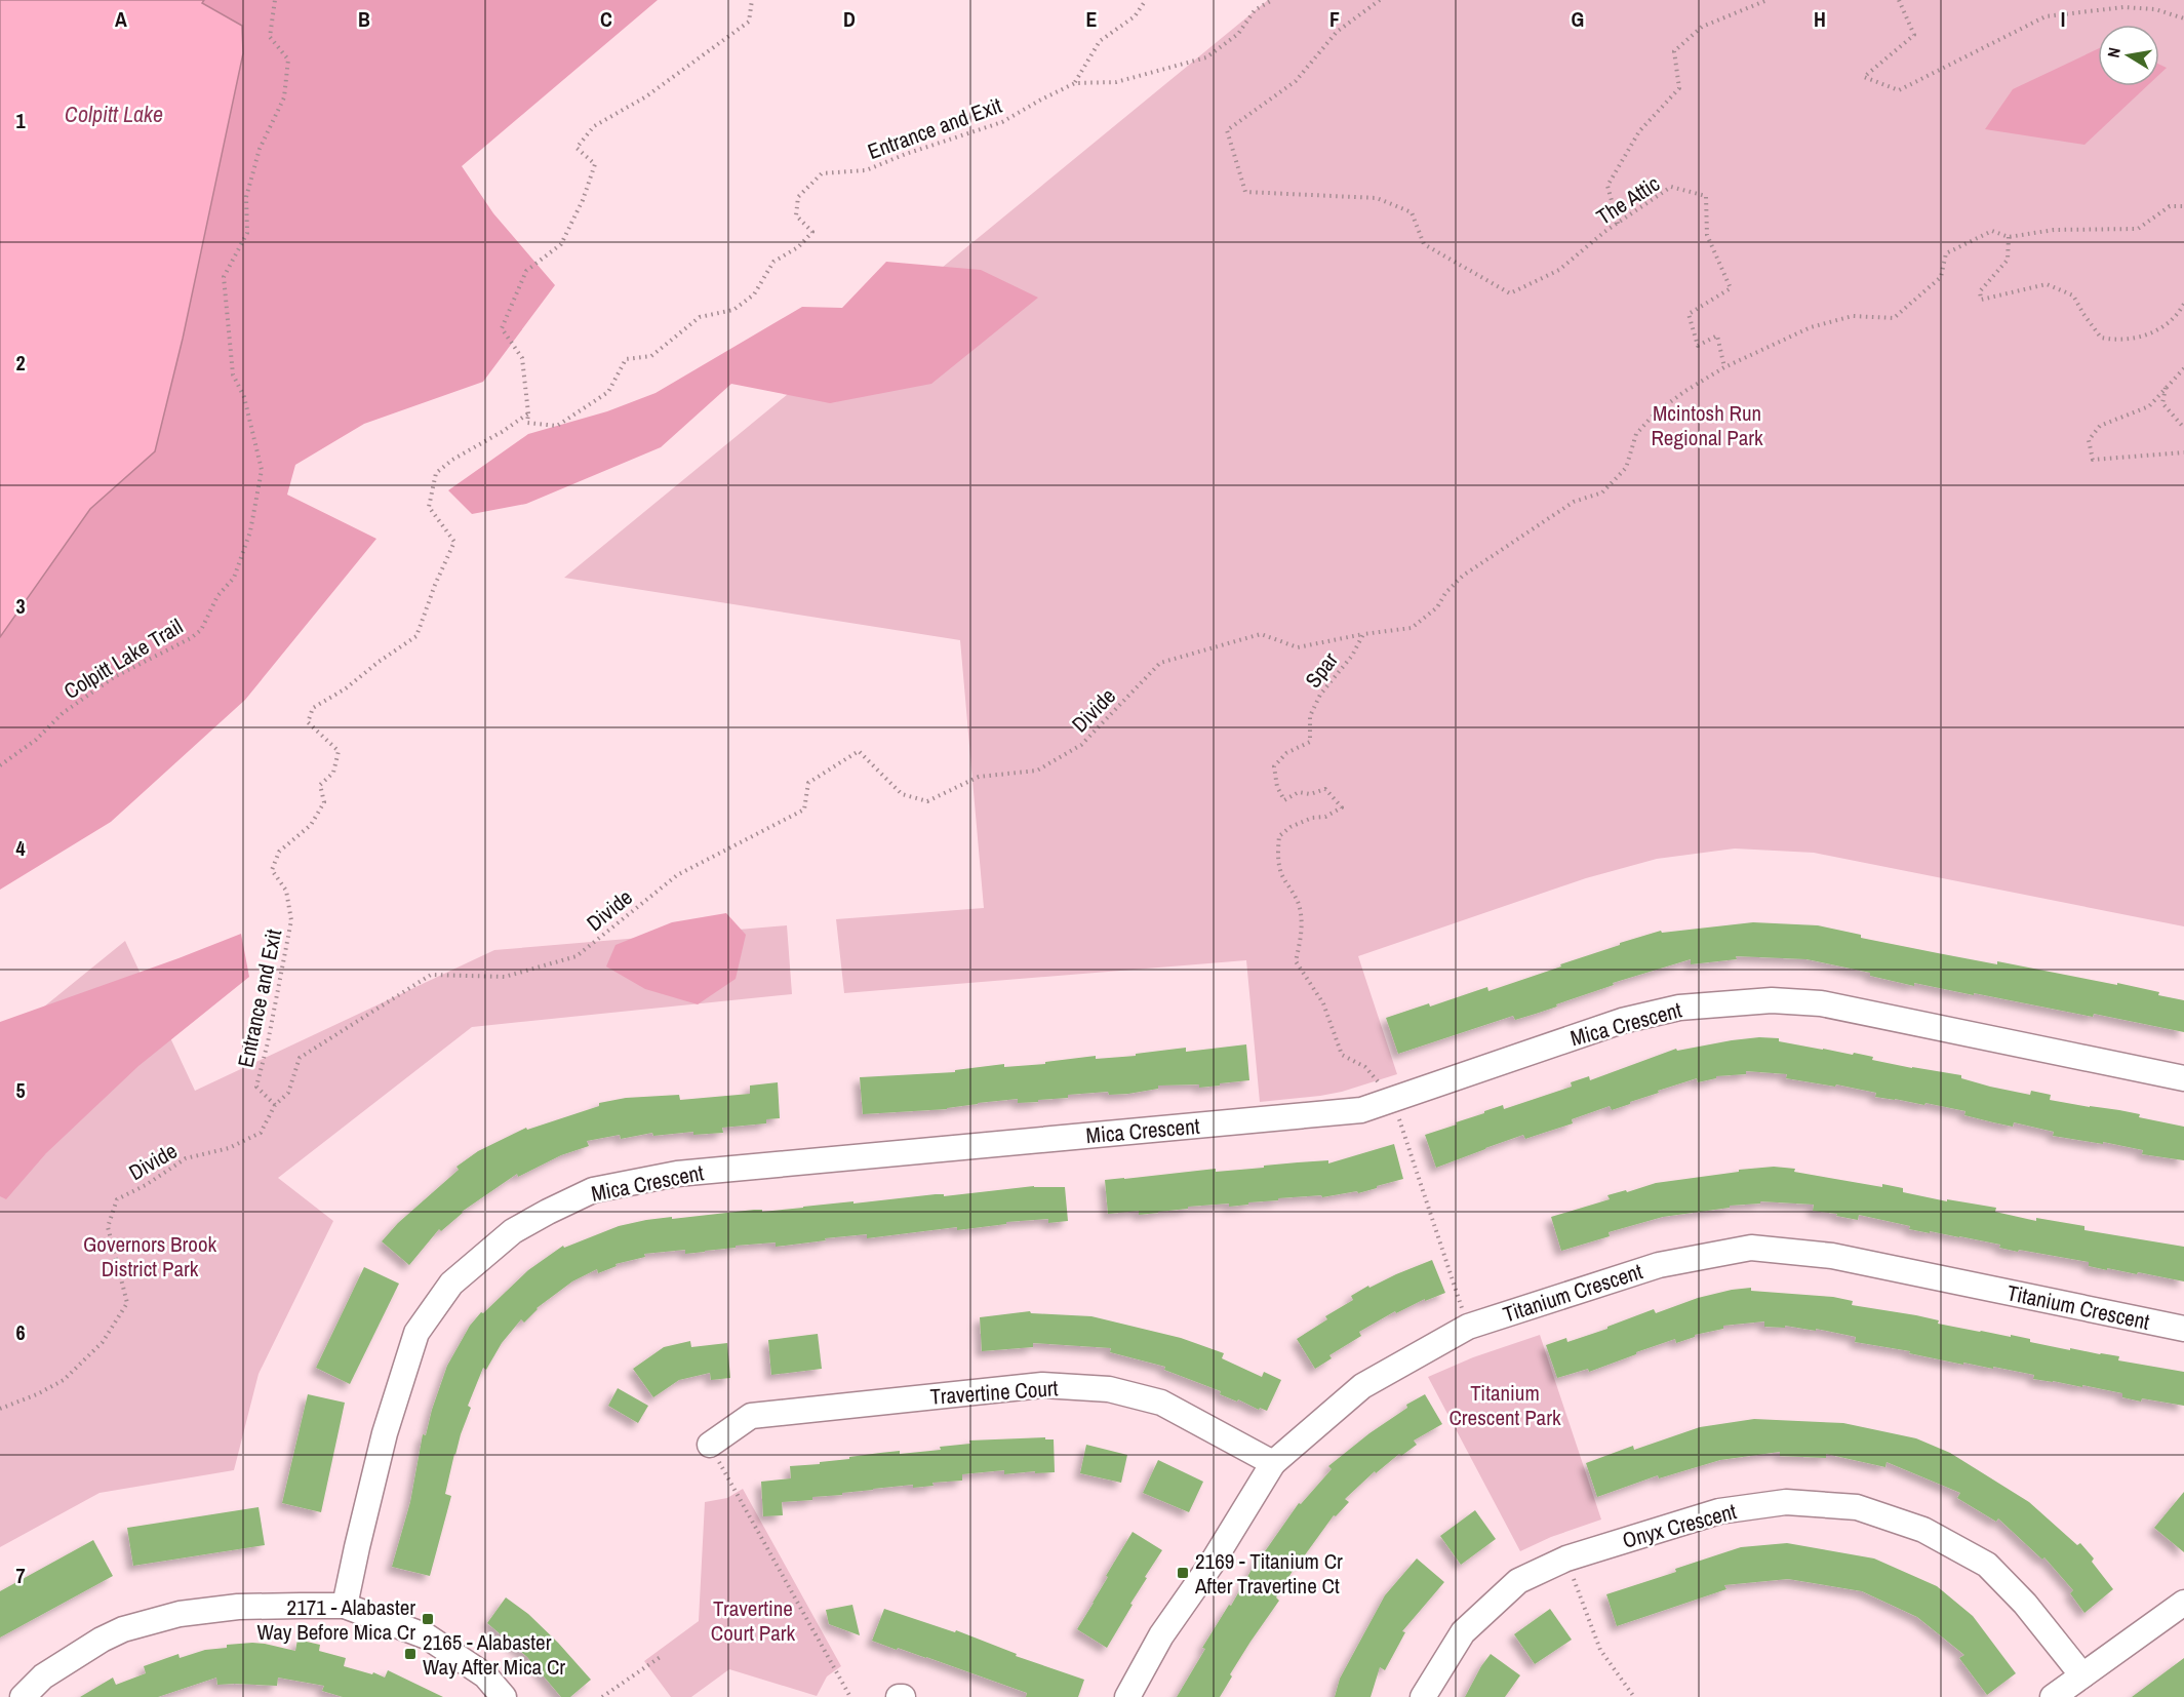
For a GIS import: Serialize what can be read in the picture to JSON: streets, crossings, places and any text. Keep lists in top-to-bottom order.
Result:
{
  "streets": {
    "street": [
      "Mica Crescent",
      "Titanium Crescent",
      "Travertine Court",
      "Onyx Crescent"
    ],
    "path": [
      "Entrance and Exit",
      "The Attic",
      "Colpitt Lake Trail",
      "Spar",
      "Divide"
    ]
  },
  "crossings": [
    ["Entrance and Exit", "Divide"],
    ["Spar", "Divide"],
    ["Spar", "Mica Crescent"],
    ["Titanium Crescent", "Travertine Court"]
  ],
  "water": ["Colpitt Lake"],
  "parks": [
    "Mcintosh Run Regional Park",
    "Governors Brook District Park",
    "Titanium Crescent Park",
    "Travertine Court Park"
  ],
  "places": {
    "transit": ["2169 - Titanium Cr After Travertine Ct", "2171 - Alabaster Way Before Mica Cr", "2165 - Alabaster Way After Mica Cr"]
  },
  "north": "left",
  "grid": {
    "columns": [
      "A",
      "B",
      "C",
      "D",
      "E",
      "F",
      "G",
      "H",
      "I"
    ],
    "rows": [
      "1",
      "2",
      "3",
      "4",
      "5",
      "6",
      "7"
    ]
  }
}
